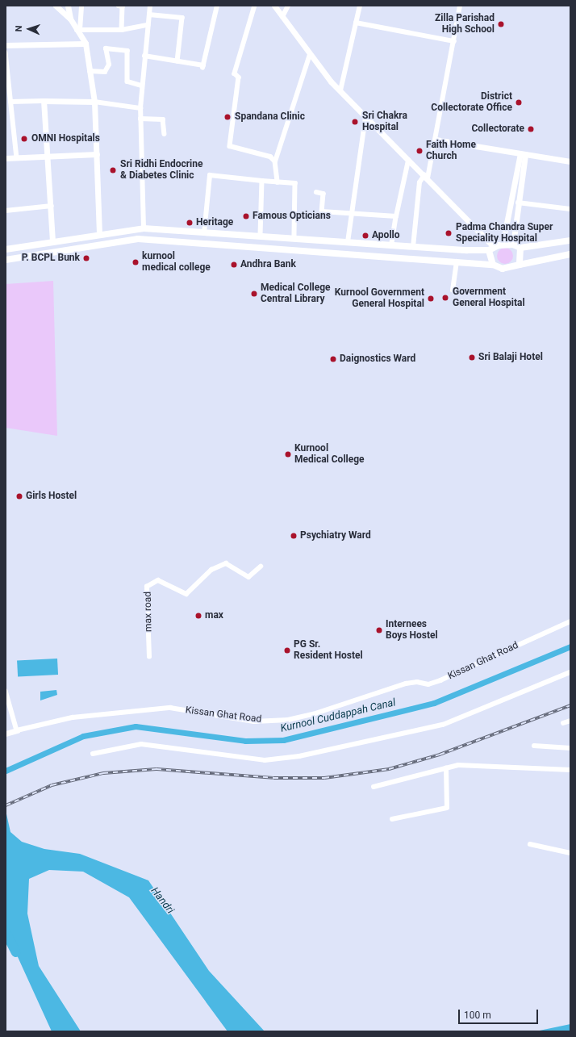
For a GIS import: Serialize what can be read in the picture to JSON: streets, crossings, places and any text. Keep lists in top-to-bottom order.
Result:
{
  "streets": {
    "street": ["max road", "Kissan Ghat Road"]
  },
  "water": ["Kurnool Cuddappah Canal", "Handri"],
  "places": [
    "Zilla Parishad High School",
    "District Collectorate Office",
    "Spandana Clinic",
    "Sri Chakra Hospital",
    "Collectorate",
    "OMNI Hospitals",
    "Faith Home Church",
    "Sri Ridhi Endocrine & Diabetes Clinic",
    "Famous Opticians",
    "Heritage",
    "Padma Chandra Super Speciality Hospital",
    "Apollo",
    "P. BCPL Bunk",
    "kurnool medical college",
    "Andhra Bank",
    "Medical College Central Library",
    "Government General Hospital",
    "Kurnool Government General Hospital",
    "Sri Balaji Hotel",
    "Daignostics Ward",
    "Kurnool Medical College",
    "Girls Hostel",
    "Psychiatry Ward",
    "max",
    "Internees Boys Hostel",
    "PG Sr. Resident Hostel"
  ],
  "scale_bar": "100 m",
  "north": "left"
}
